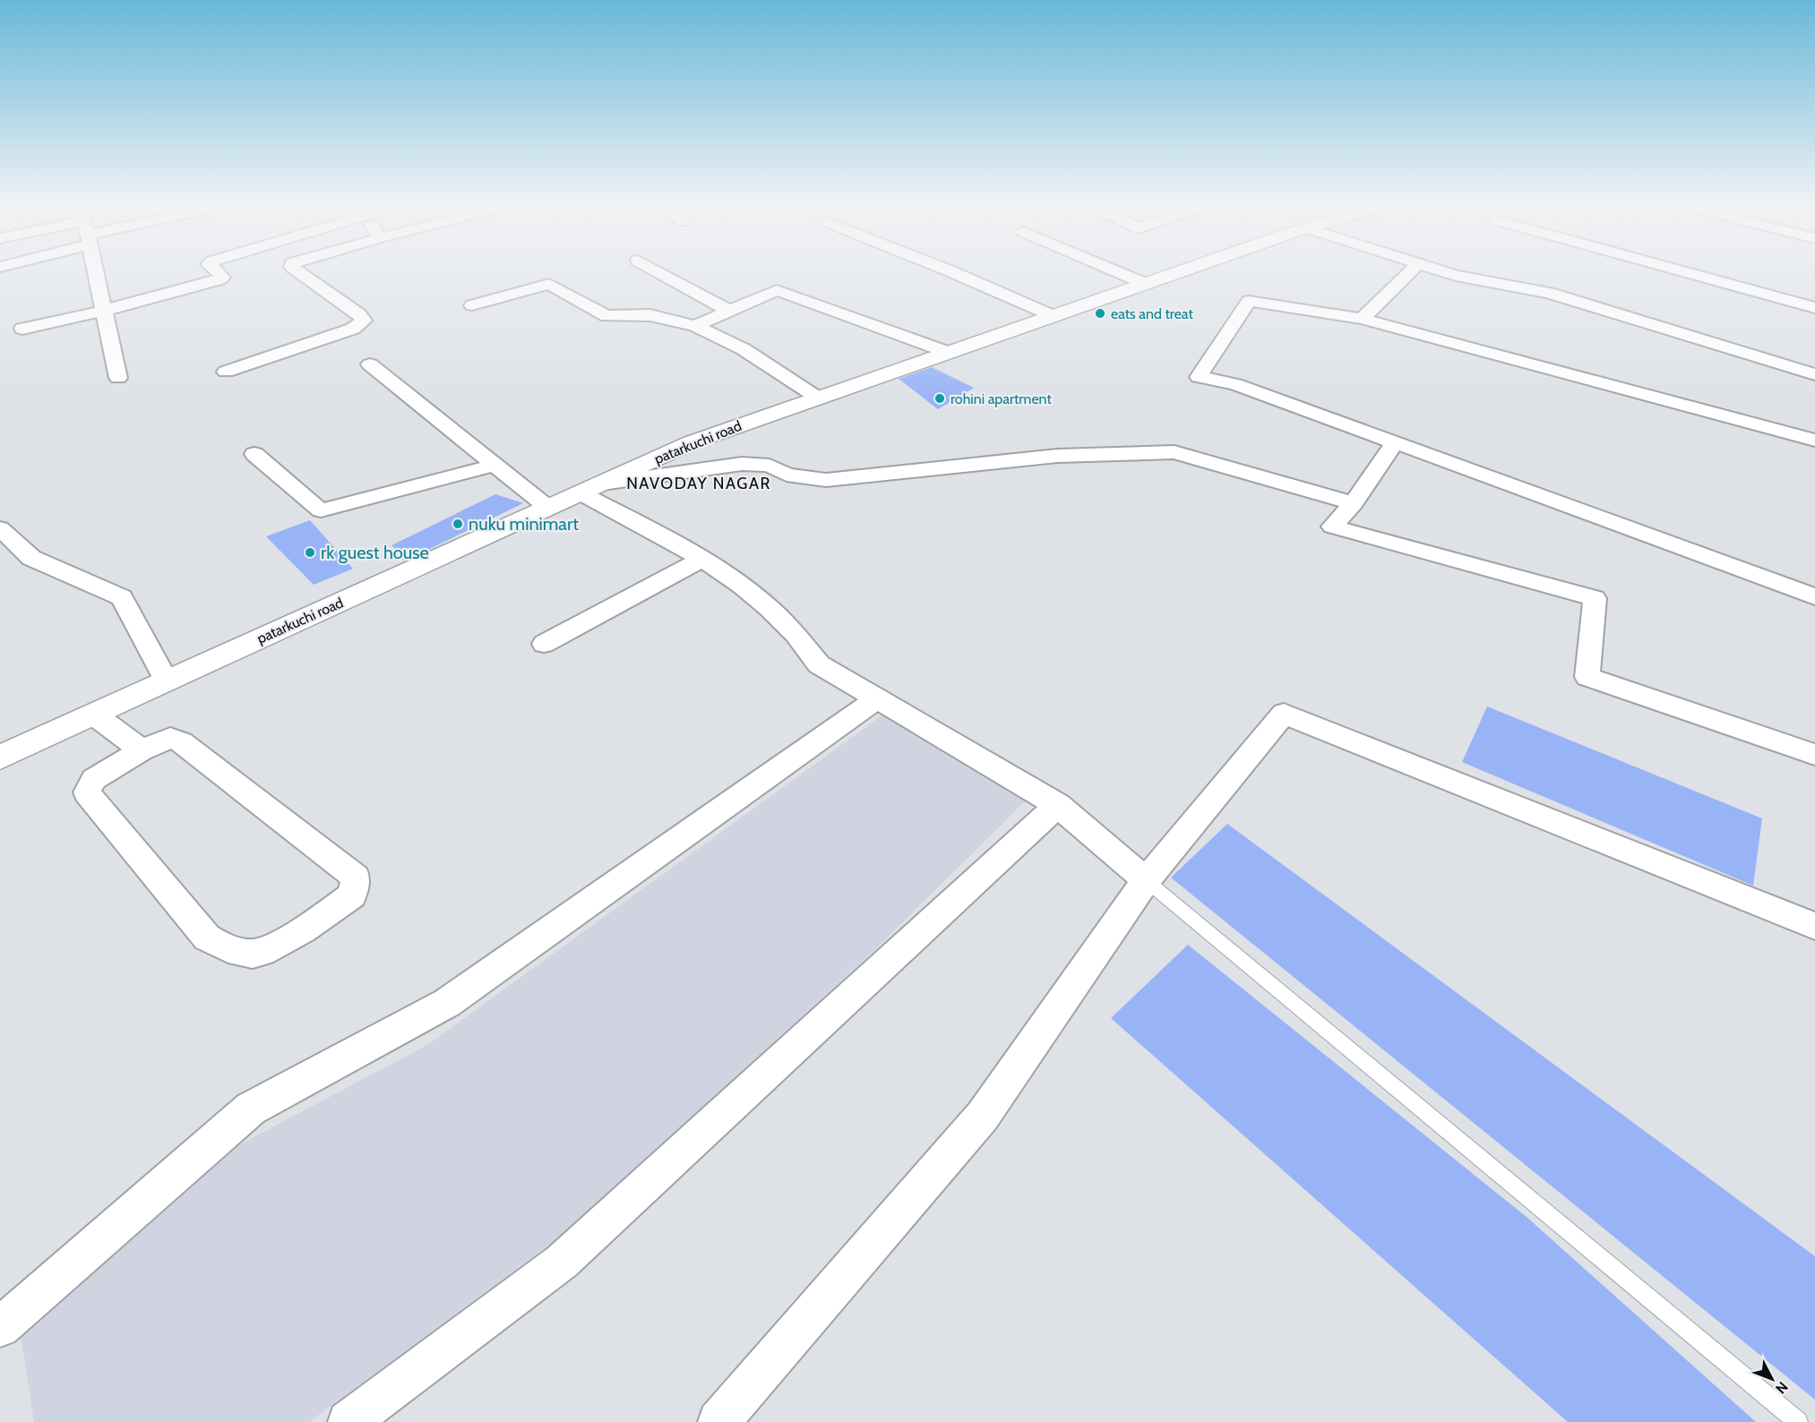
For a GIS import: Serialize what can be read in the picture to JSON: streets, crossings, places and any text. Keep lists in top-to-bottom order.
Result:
{
  "streets": {
    "street": ["patarkuchi road"]
  },
  "districts": ["NAVODAY NAGAR"],
  "places": [
    "eats and treat",
    "rohini apartment",
    "nuku minimart",
    "rk guest house"
  ],
  "north": "bottom right"
}
